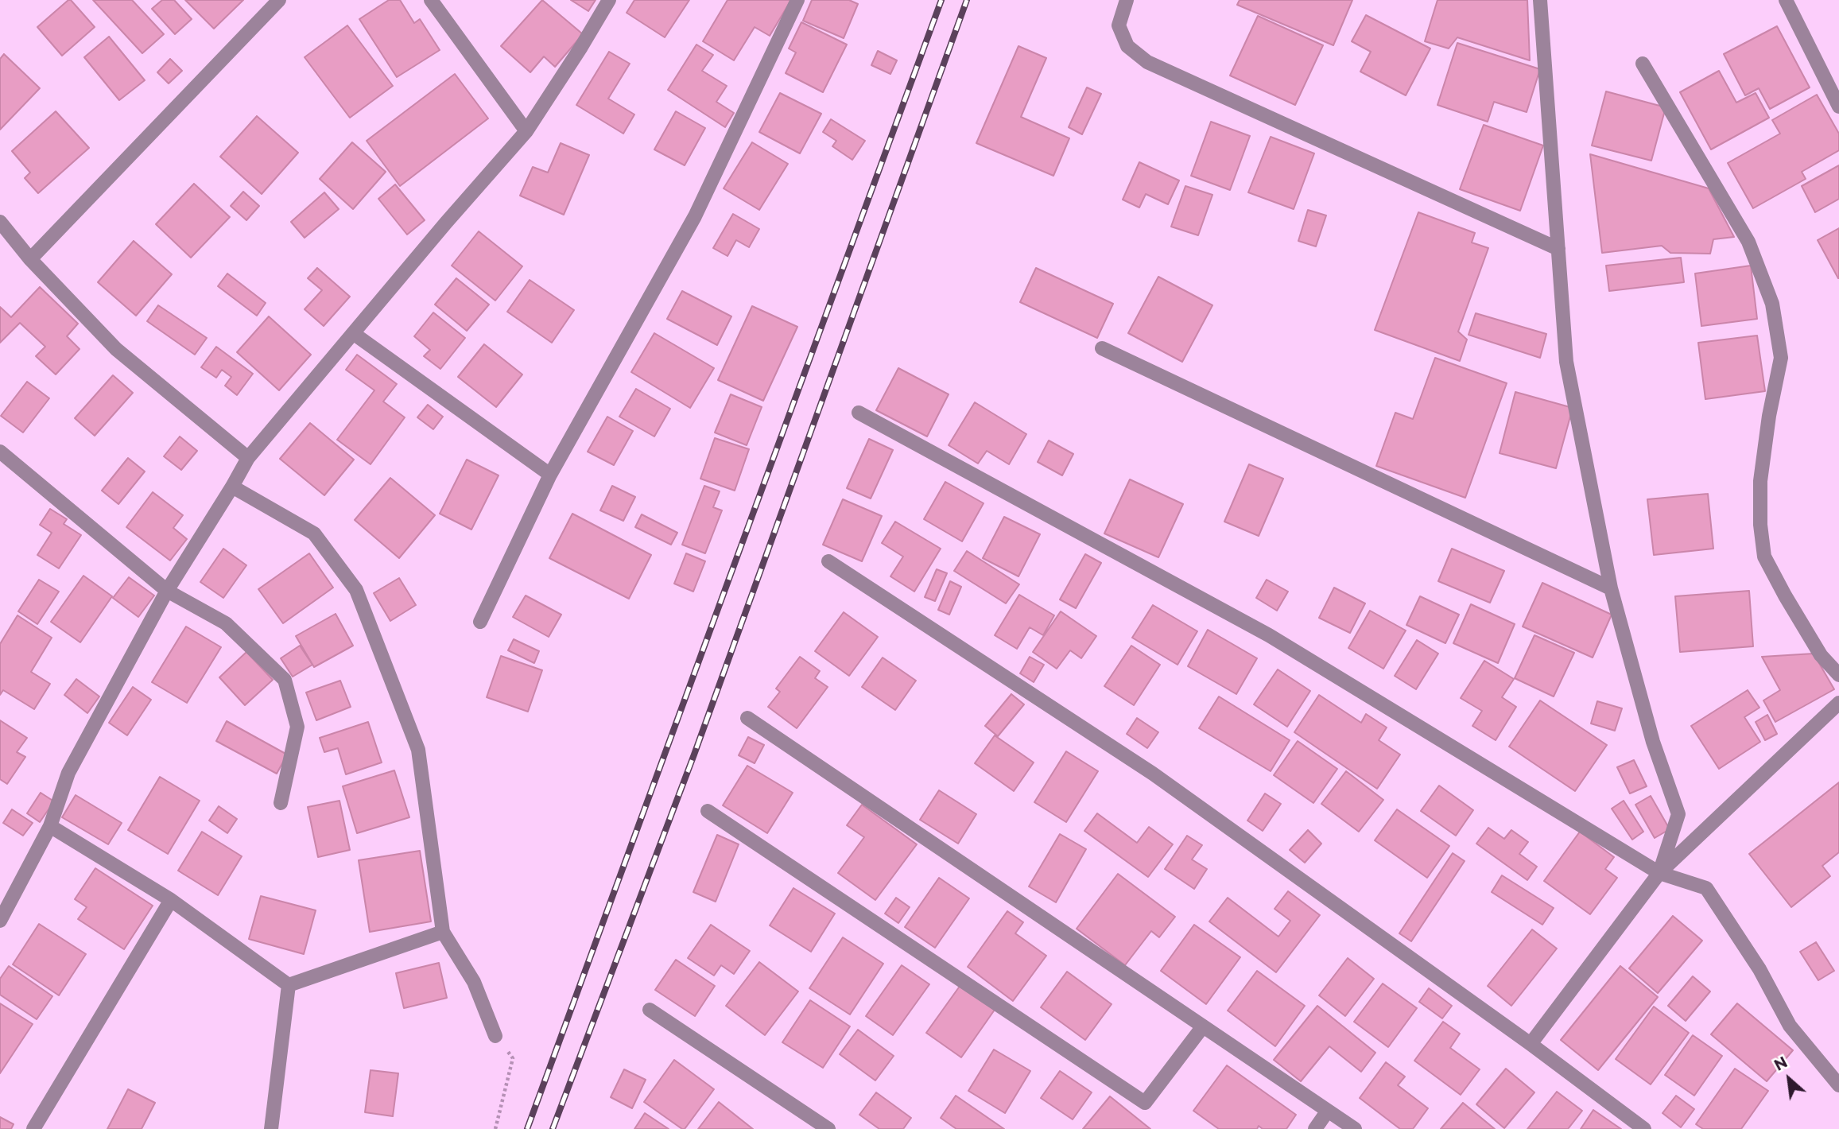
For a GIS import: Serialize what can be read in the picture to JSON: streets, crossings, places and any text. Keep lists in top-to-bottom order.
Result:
{
  "north": "top left"
}
